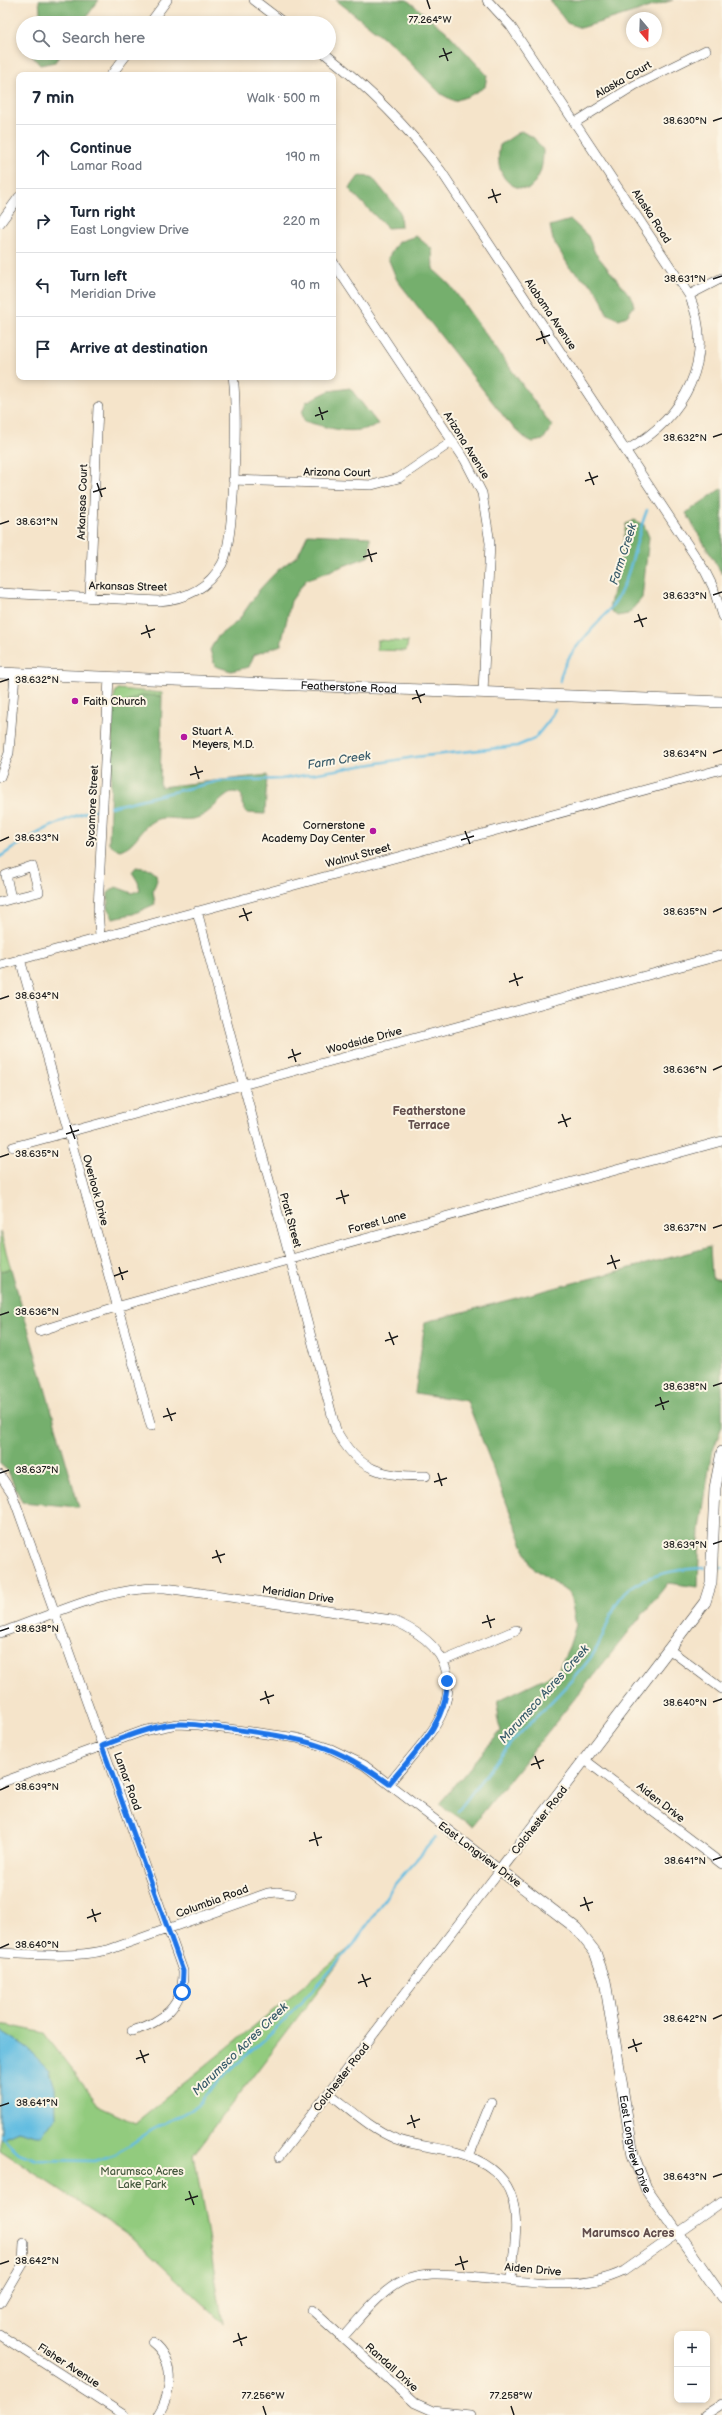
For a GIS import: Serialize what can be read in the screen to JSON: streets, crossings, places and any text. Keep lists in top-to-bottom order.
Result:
{
  "streets": {
    "street": [
      "Alaska Court",
      "Alaska Road",
      "Alabama Avenue",
      "Arizona Avenue",
      "Arizona Court",
      "Arkansas Court",
      "Arkansas Street",
      "Featherstone Road",
      "Sycamore Street",
      "Walnut Street",
      "Woodside Drive",
      "Overlook Drive",
      "Pratt Street",
      "Forest Lane",
      "Meridian Drive",
      "Lamar Road",
      "Aiden Drive",
      "Colchester Road",
      "East Longview Drive",
      "Columbia Road",
      "Fisher Avenue",
      "Randall Drive"
    ]
  },
  "crossings": [
    ["Alaska Court", "Alaska Road"],
    ["Alaska Road", "Alabama Avenue"],
    ["Arizona Avenue", "Arizona Court"],
    ["Arizona Avenue", "Featherstone Road"],
    ["Arizona Court", "Arkansas Street"],
    ["Arkansas Court", "Arkansas Street"],
    ["Featherstone Road", "Sycamore Street"],
    ["Sycamore Street", "Walnut Street"],
    ["Walnut Street", "Overlook Drive"],
    ["Walnut Street", "Pratt Street"],
    ["Woodside Drive", "Overlook Drive"],
    ["Woodside Drive", "Pratt Street"],
    ["Overlook Drive", "Forest Lane"],
    ["Pratt Street", "Forest Lane"],
    ["Meridian Drive", "Lamar Road"],
    ["Meridian Drive", "East Longview Drive"],
    ["Lamar Road", "East Longview Drive"],
    ["Lamar Road", "Columbia Road"],
    ["Aiden Drive", "Colchester Road"],
    ["Aiden Drive", "East Longview Drive"],
    ["Aiden Drive", "Randall Drive"],
    ["Colchester Road", "East Longview Drive"]
  ],
  "districts": ["Featherstone Terrace", "Marumsco Acres"],
  "water": ["Farm Creek", "Marumsco Acres Creek"],
  "parks": ["Marumsco Acres Lake Park"],
  "places": ["Faith Church", "Stuart A. Meyers, M.D.", "Cornerstone Academy Day Center"],
  "north": "bottom",
  "page": {
    "search": "Search here",
    "heading": ["7 min", "Walk · 500 m"],
    "list": [
      ["Continue", "Lamar Road", "190 m"],
      ["Turn right", "East Longview Drive", "220 m"],
      ["Turn left", "Meridian Drive", "90 m"],
      "Arrive at destination"
    ],
    "map_buttons": ["+", "−"]
  },
  "coordinates": [
    "77.264°W",
    "38.630°N",
    "38.631°N",
    "38.632°N",
    "38.633°N",
    "38.634°N",
    "38.635°N",
    "38.636°N",
    "38.637°N",
    "38.638°N",
    "38.639°N",
    "38.640°N",
    "38.641°N",
    "38.642°N",
    "38.643°N",
    "77.256°W",
    "77.258°W"
  ]
}
